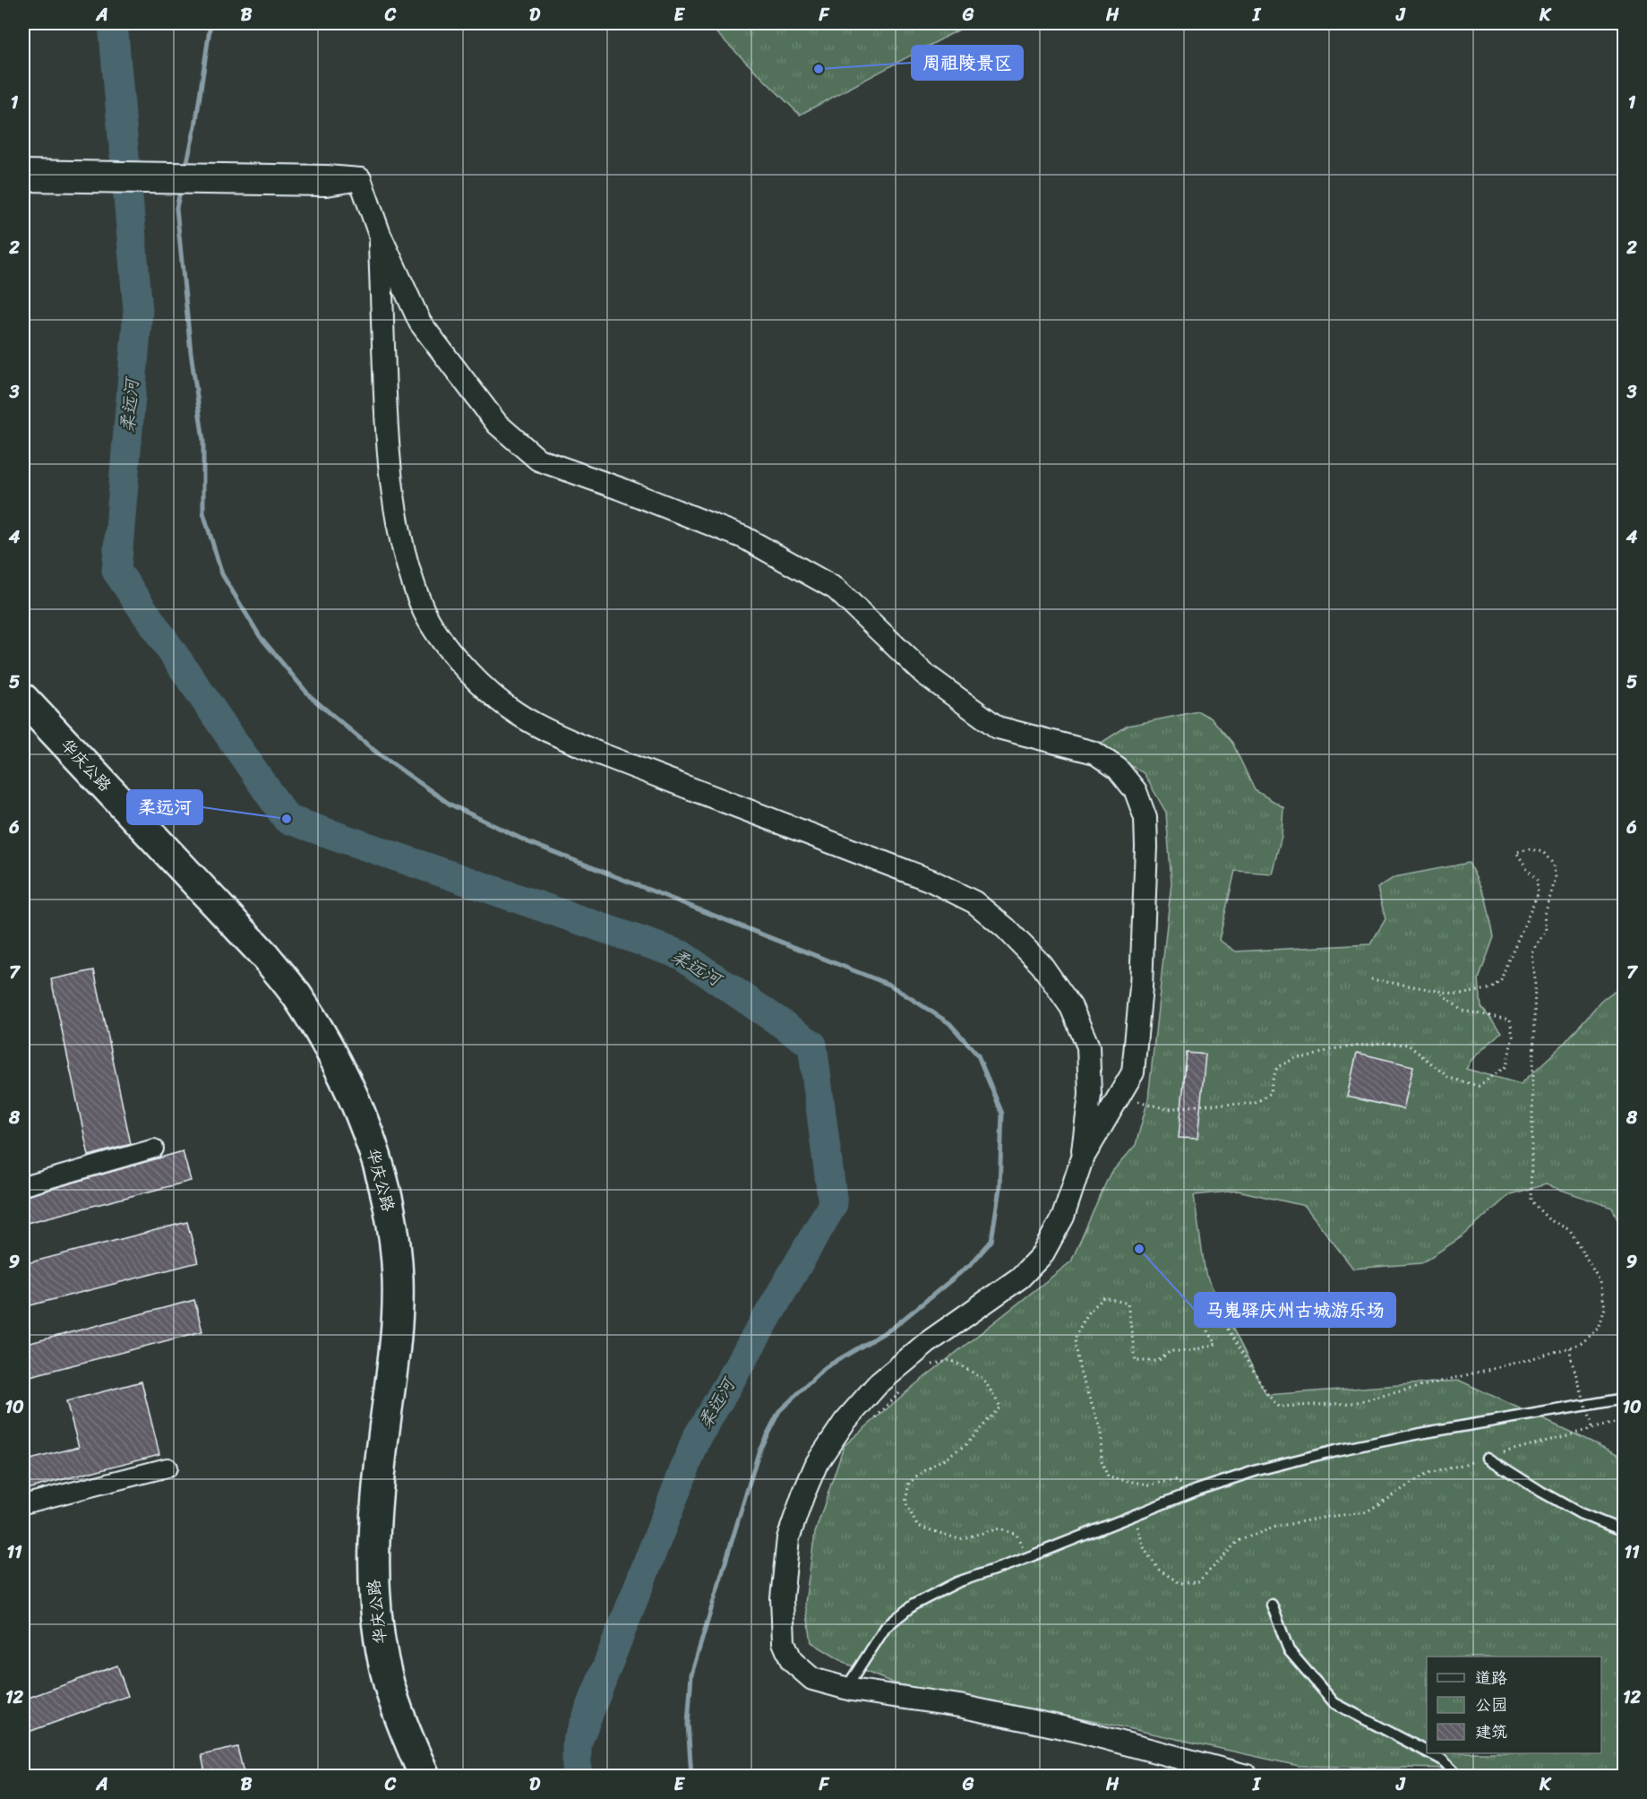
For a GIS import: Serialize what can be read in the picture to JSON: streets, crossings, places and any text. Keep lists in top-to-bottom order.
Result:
{
  "streets": {
    "highway": ["华庆公路"]
  },
  "water": ["柔远河"],
  "places": ["周祖陵景区", "柔远河", "马嵬驿庆州古城游乐场"],
  "legend": ["道路", "公园", "建筑"],
  "grid": {
    "columns": [
      "A",
      "B",
      "C",
      "D",
      "E",
      "F",
      "G",
      "H",
      "I",
      "J",
      "K"
    ],
    "rows": [
      "1",
      "2",
      "3",
      "4",
      "5",
      "6",
      "7",
      "8",
      "9",
      "10",
      "11",
      "12"
    ]
  }
}
